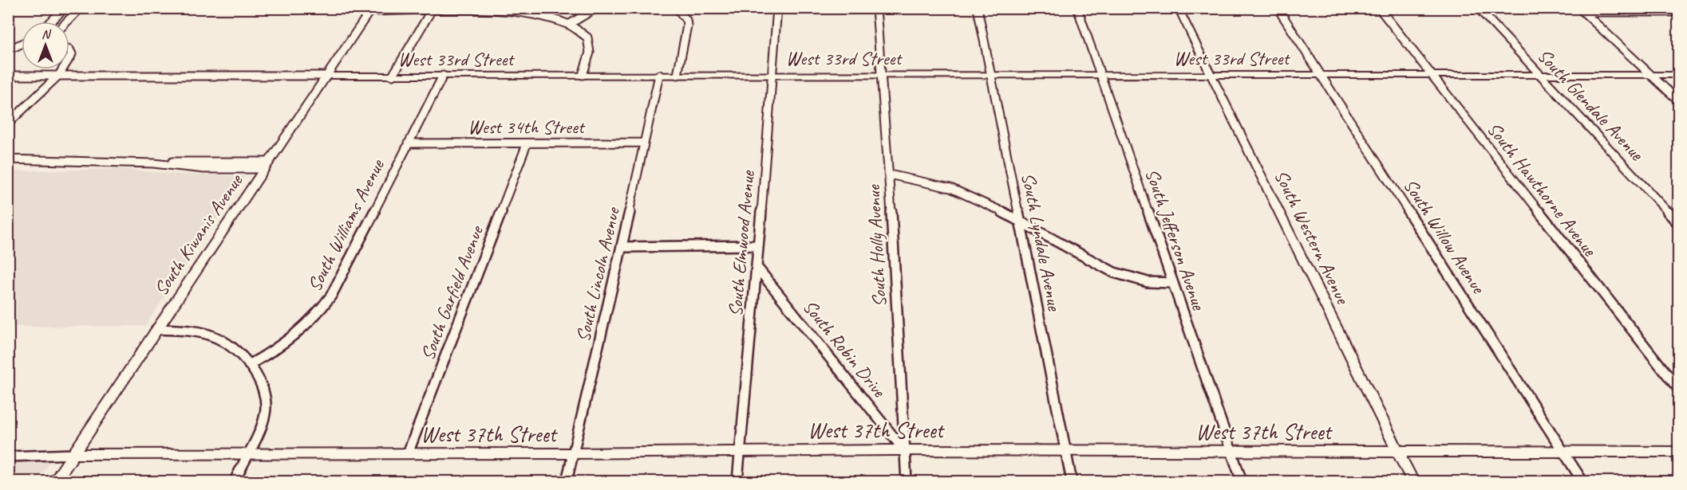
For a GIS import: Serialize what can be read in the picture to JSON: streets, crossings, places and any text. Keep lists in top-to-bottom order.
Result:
{
  "streets": {
    "main road": ["South Kiwanis Avenue"],
    "street": [
      "West 33rd Street",
      "South Glendale Avenue",
      "West 34th Street",
      "South Hawthorne Avenue",
      "South Williams Avenue",
      "South Willow Avenue",
      "South Western Avenue",
      "South Jefferson Avenue",
      "South Lyndale Avenue",
      "South Elmwood Avenue",
      "South Holly Avenue",
      "South Lincoln Avenue",
      "South Garfield Avenue",
      "South Robin Drive",
      "West 37th Street"
    ]
  },
  "crossings": [
    ["West 33rd Street", "South Glendale Avenue"],
    ["West 33rd Street", "South Hawthorne Avenue"],
    ["West 33rd Street", "South Williams Avenue"],
    ["West 33rd Street", "South Kiwanis Avenue"],
    ["West 33rd Street", "South Willow Avenue"],
    ["West 33rd Street", "South Western Avenue"],
    ["West 33rd Street", "South Jefferson Avenue"],
    ["West 33rd Street", "South Lyndale Avenue"],
    ["West 33rd Street", "South Elmwood Avenue"],
    ["West 33rd Street", "South Holly Avenue"],
    ["West 33rd Street", "South Lincoln Avenue"],
    ["West 34th Street", "South Williams Avenue"],
    ["West 34th Street", "South Lincoln Avenue"],
    ["West 34th Street", "South Garfield Avenue"],
    ["South Kiwanis Avenue", "West 37th Street"],
    ["South Willow Avenue", "West 37th Street"],
    ["South Western Avenue", "West 37th Street"],
    ["South Jefferson Avenue", "West 37th Street"],
    ["South Lyndale Avenue", "West 37th Street"],
    ["South Elmwood Avenue", "South Robin Drive"],
    ["South Elmwood Avenue", "West 37th Street"],
    ["South Holly Avenue", "South Robin Drive"],
    ["South Holly Avenue", "West 37th Street"],
    ["South Lincoln Avenue", "West 37th Street"],
    ["South Garfield Avenue", "West 37th Street"],
    ["South Robin Drive", "West 37th Street"]
  ],
  "north": "top"
}
